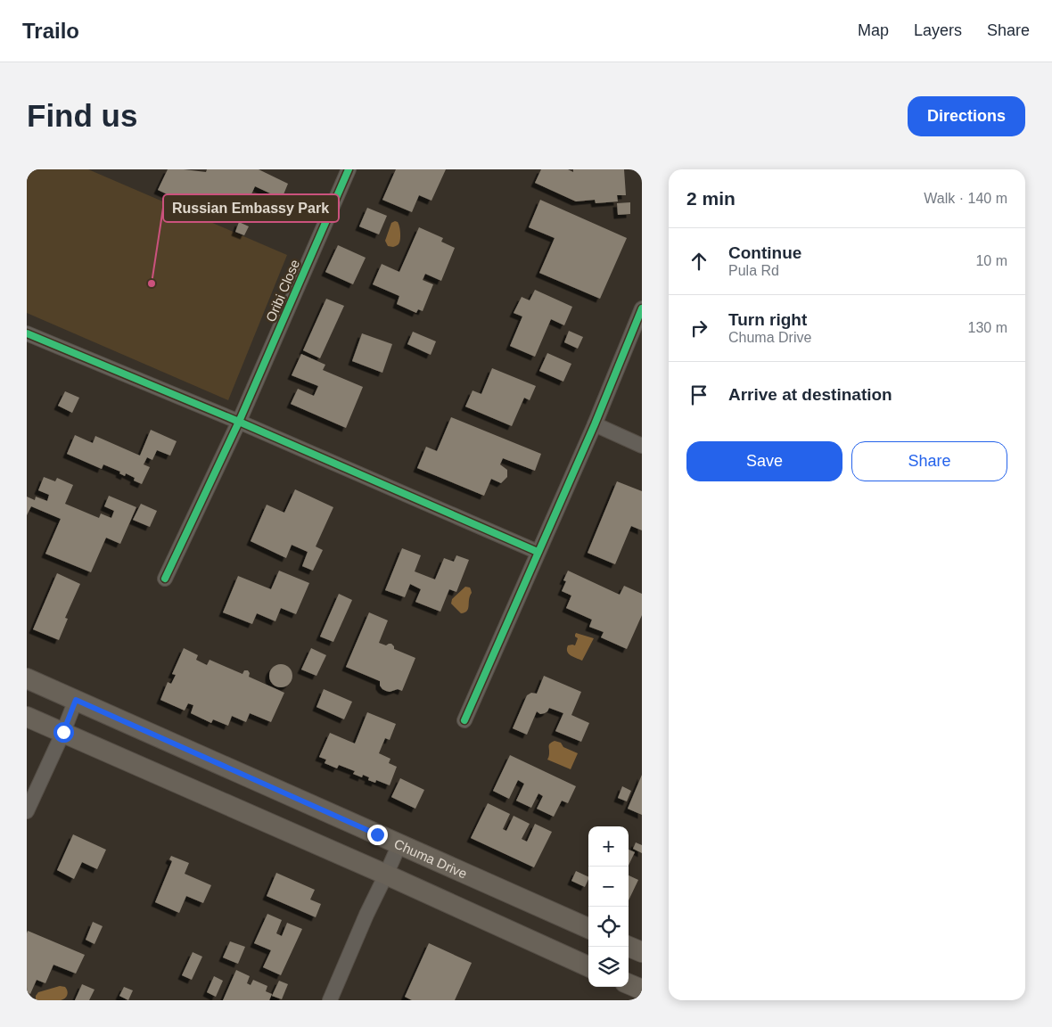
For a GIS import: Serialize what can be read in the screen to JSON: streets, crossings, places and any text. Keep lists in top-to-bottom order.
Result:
{
  "streets": {
    "main road": ["Chuma Drive"],
    "street": ["Oribi Close"]
  },
  "places": ["Russian Embassy Park"],
  "page": {
    "header": "Trailo",
    "nav": ["Map", "Layers", "Share"],
    "buttons": [
      "Directions",
      ["Save", "Share"]
    ],
    "title": "Find us",
    "heading": ["2 min", "Walk · 140 m"],
    "list": [
      ["Continue", "Pula Rd", "10 m"],
      ["Turn right", "Chuma Drive", "130 m"],
      "Arrive at destination"
    ],
    "map_buttons": ["+", "−"]
  }
}
